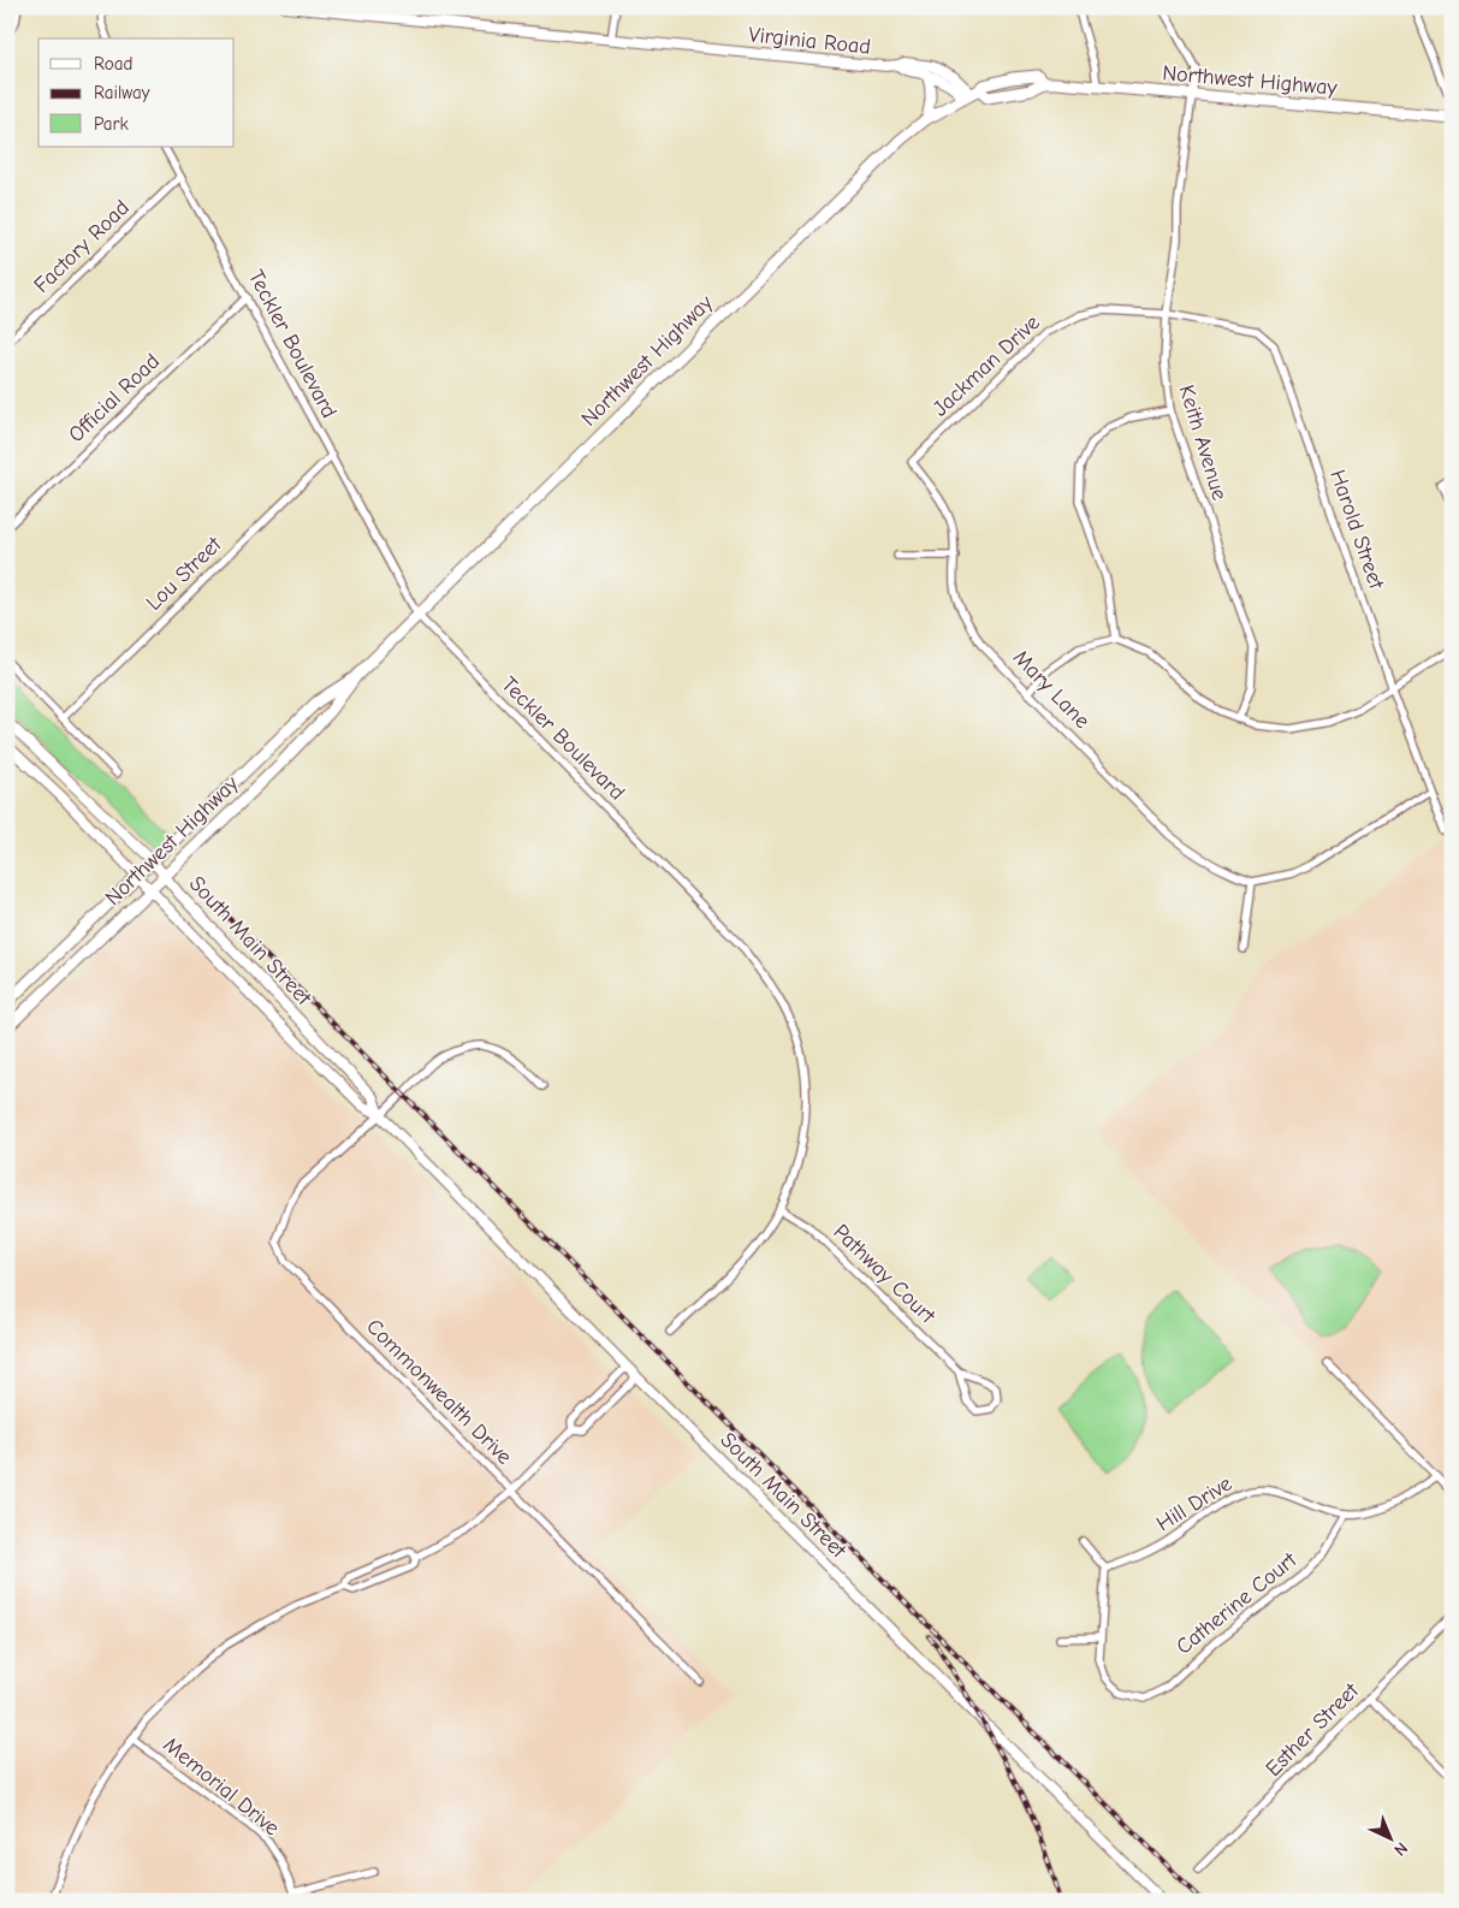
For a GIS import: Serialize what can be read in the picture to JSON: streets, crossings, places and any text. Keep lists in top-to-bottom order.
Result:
{
  "streets": {
    "main road": ["Northwest Highway"],
    "street": [
      "Virginia Road",
      "Factory Road",
      "Teckler Boulevard",
      "Jackman Drive",
      "Official Road",
      "Keith Avenue",
      "Harold Street",
      "Lou Street",
      "Mary Lane",
      "South Main Street",
      "Pathway Court",
      "Commonwealth Drive",
      "Hill Drive",
      "Catherine Court",
      "Esther Street",
      "Memorial Drive"
    ]
  },
  "crossings": [
    ["Virginia Road", "Northwest Highway"],
    ["Northwest Highway", "Teckler Boulevard"],
    ["Northwest Highway", "Keith Avenue"],
    ["Northwest Highway", "South Main Street"],
    ["Factory Road", "Teckler Boulevard"],
    ["Teckler Boulevard", "Official Road"],
    ["Teckler Boulevard", "Lou Street"],
    ["Teckler Boulevard", "Pathway Court"],
    ["Jackman Drive", "Keith Avenue"],
    ["Jackman Drive", "Harold Street"],
    ["Jackman Drive", "Mary Lane"],
    ["Keith Avenue", "Harold Street"],
    ["South Main Street", "Commonwealth Drive"],
    ["Hill Drive", "Catherine Court"]
  ],
  "legend": ["Road", "Railway", "Park"],
  "north": "bottom right"
}
